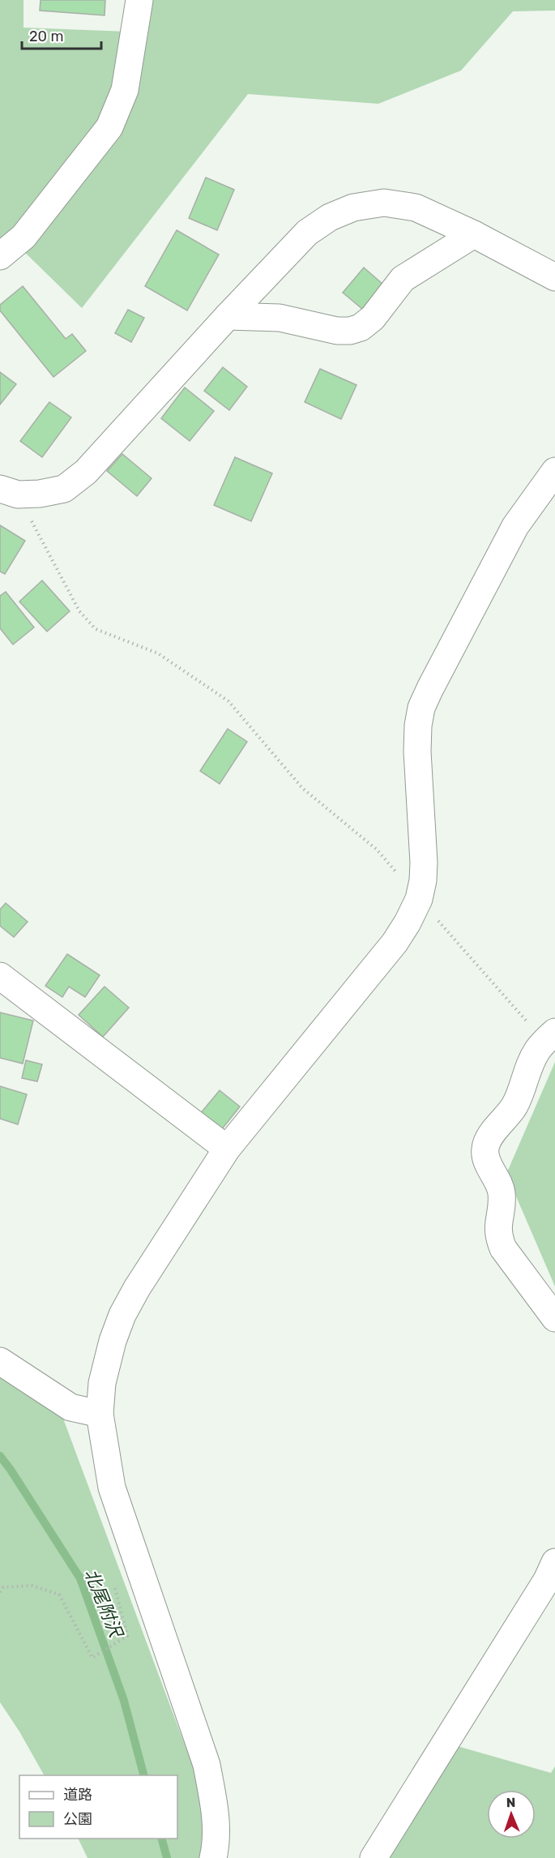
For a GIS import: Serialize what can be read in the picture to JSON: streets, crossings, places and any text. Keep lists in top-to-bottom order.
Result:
{
  "water": ["北尾附沢"],
  "legend": ["道路", "公園"],
  "scale_bar": "20 m",
  "north": "top"
}
